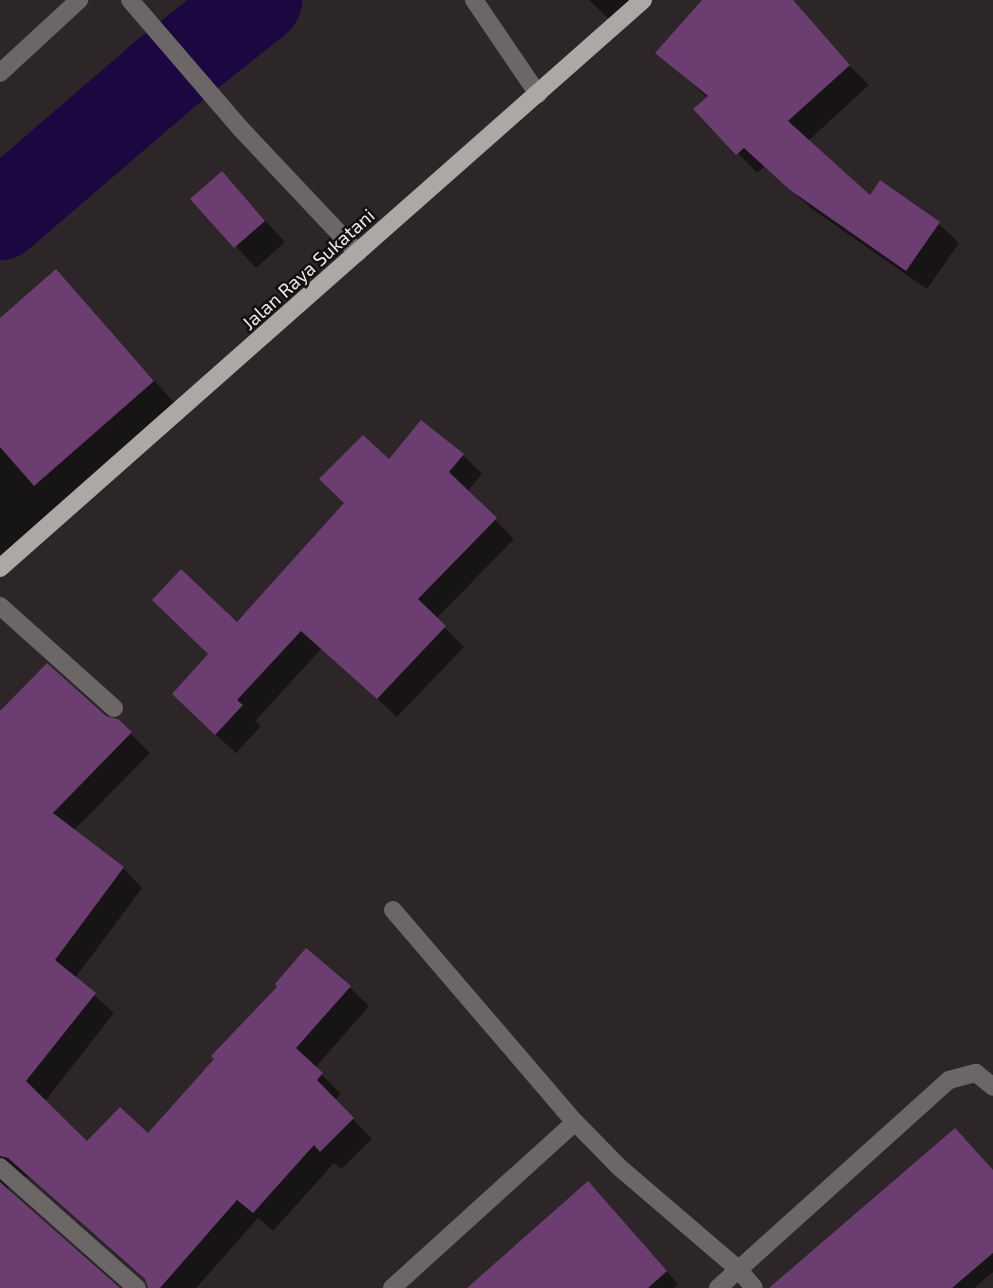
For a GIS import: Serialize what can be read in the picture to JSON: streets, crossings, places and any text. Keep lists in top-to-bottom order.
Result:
{
  "streets": {
    "main road": ["Jalan Raya Sukatani"]
  }
}
